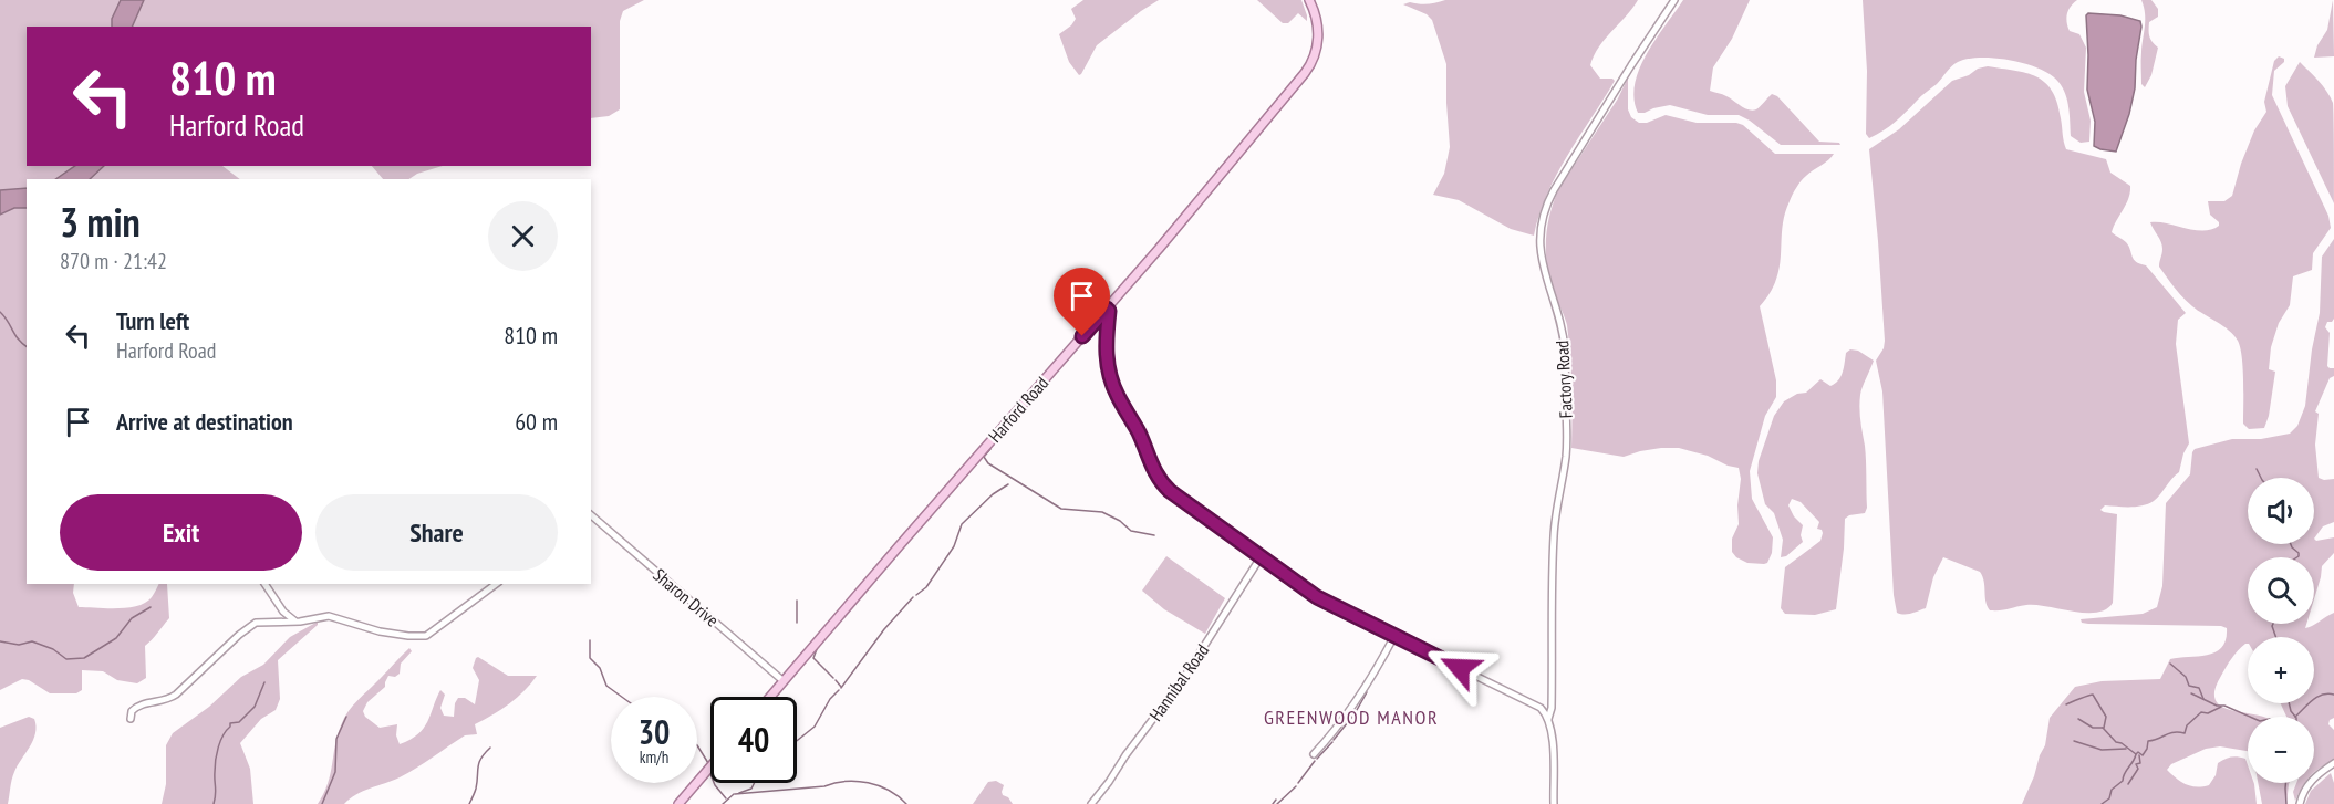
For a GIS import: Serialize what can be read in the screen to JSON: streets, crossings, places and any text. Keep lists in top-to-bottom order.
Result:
{
  "streets": {
    "main road": ["Harford Road"],
    "street": ["Factory Road", "Sharon Drive", "Hannibal Road"]
  },
  "crossings": [
    ["Harford Road", "Sharon Drive"]
  ],
  "districts": ["GREENWOOD MANOR"],
  "page": {
    "turn": ["810 m", "Harford Road"],
    "heading": ["3 min", "870 m · 21:42"],
    "list": [
      {
        "name": "Turn left",
        "note": "Harford Road",
        "value": "810 m"
      },
      {
        "name": "Arrive at destination",
        "value": "60 m"
      }
    ],
    "map_buttons": ["+", "−"],
    "buttons": ["Exit", "Share"],
    "speed": "30 km/h",
    "limit": "40"
  }
}
